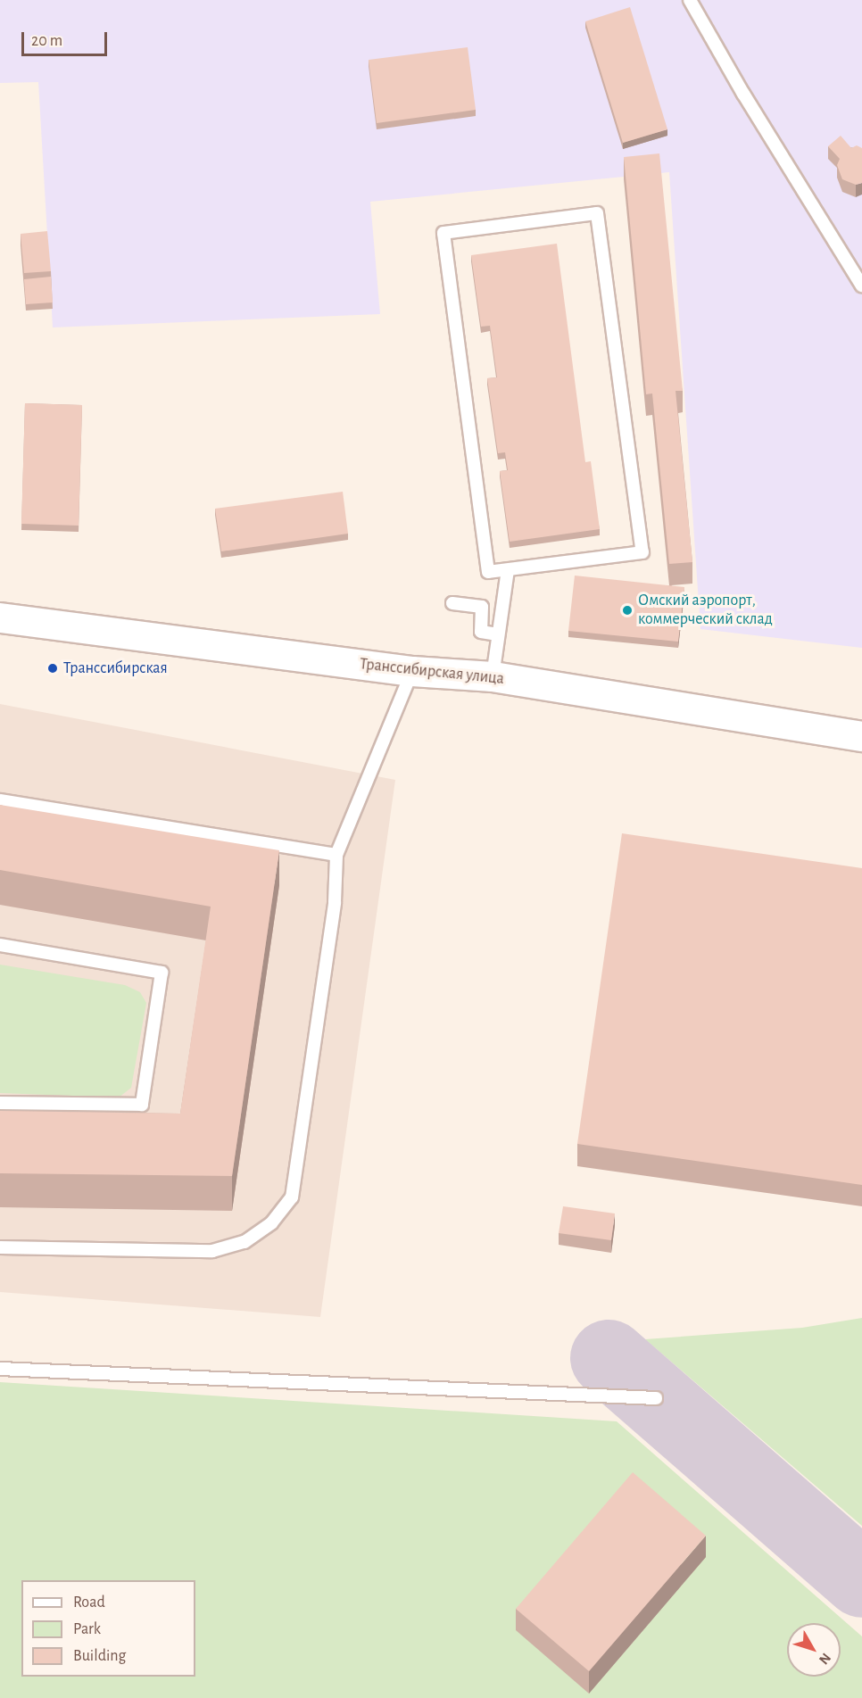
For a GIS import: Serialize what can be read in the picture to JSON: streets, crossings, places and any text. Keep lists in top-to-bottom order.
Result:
{
  "streets": {
    "main road": ["Транссибирская улица"]
  },
  "places": ["Омский аэропорт, коммерческий склад", "Транссибирская"],
  "legend": ["Road", "Park", "Building"],
  "scale_bar": "20 m",
  "north": "bottom right"
}
